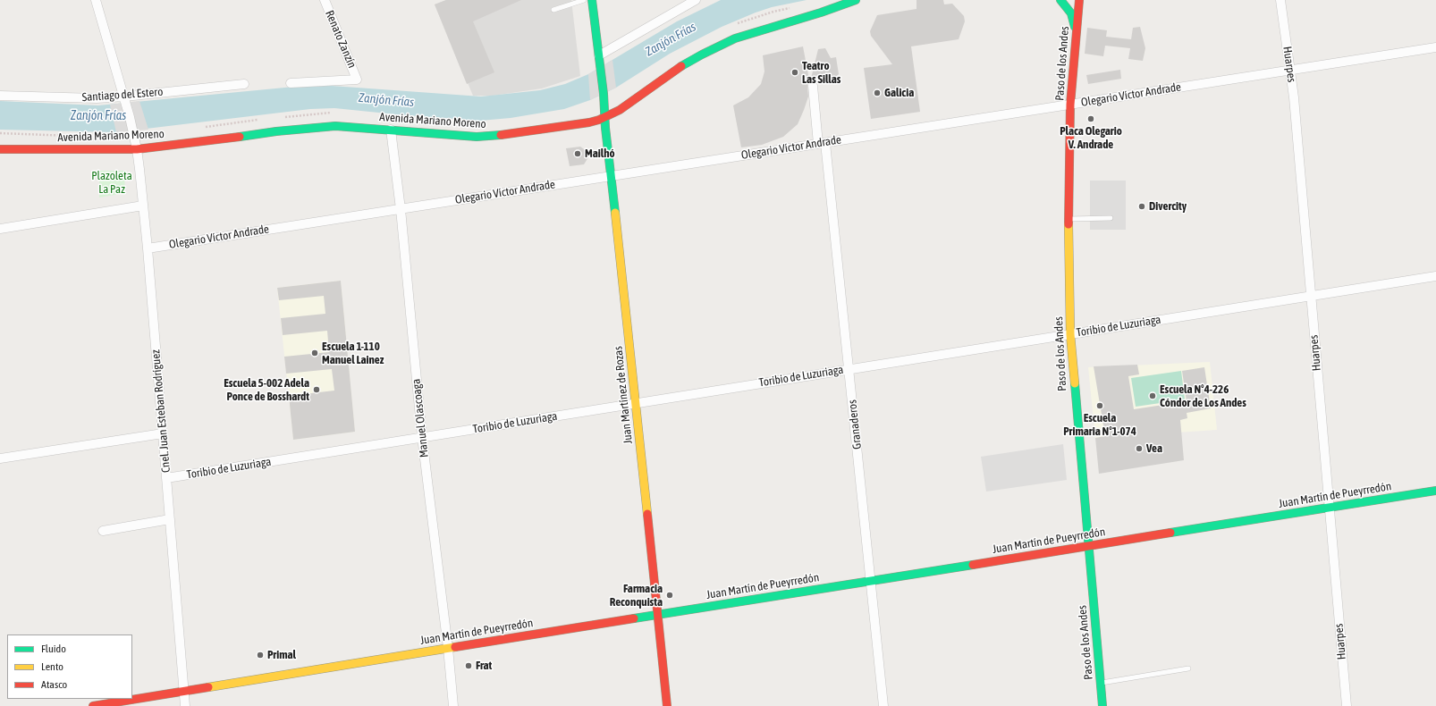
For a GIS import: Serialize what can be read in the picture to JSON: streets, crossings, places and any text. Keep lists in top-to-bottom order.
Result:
{
  "streets": {
    "street": [
      "Renato Zanzín",
      "Paso de los Andes",
      "Huarpes",
      "Santiago del Estero",
      "Olegario Víctor Andrade",
      "Avenida Mariano Moreno",
      "Toribio de Luzuriaga",
      "Juan Martínez de Rozas",
      "Cnel. Juan Esteban Rodríguez",
      "Manuel Olascoaga",
      "Granaderos",
      "Juan Martín de Pueyrredón"
    ]
  },
  "crossings": [
    ["Paso de los Andes", "Olegario Víctor Andrade"],
    ["Paso de los Andes", "Toribio de Luzuriaga"],
    ["Paso de los Andes", "Juan Martín de Pueyrredón"],
    ["Huarpes", "Olegario Víctor Andrade"],
    ["Huarpes", "Toribio de Luzuriaga"],
    ["Huarpes", "Juan Martín de Pueyrredón"],
    ["Santiago del Estero", "Cnel. Juan Esteban Rodríguez"],
    ["Olegario Víctor Andrade", "Juan Martínez de Rozas"],
    ["Olegario Víctor Andrade", "Cnel. Juan Esteban Rodríguez"],
    ["Olegario Víctor Andrade", "Manuel Olascoaga"],
    ["Olegario Víctor Andrade", "Granaderos"],
    ["Avenida Mariano Moreno", "Juan Martínez de Rozas"],
    ["Avenida Mariano Moreno", "Cnel. Juan Esteban Rodríguez"],
    ["Avenida Mariano Moreno", "Manuel Olascoaga"],
    ["Toribio de Luzuriaga", "Juan Martínez de Rozas"],
    ["Toribio de Luzuriaga", "Cnel. Juan Esteban Rodríguez"],
    ["Toribio de Luzuriaga", "Manuel Olascoaga"],
    ["Toribio de Luzuriaga", "Granaderos"],
    ["Juan Martínez de Rozas", "Juan Martín de Pueyrredón"],
    ["Cnel. Juan Esteban Rodríguez", "Juan Martín de Pueyrredón"],
    ["Manuel Olascoaga", "Juan Martín de Pueyrredón"],
    ["Granaderos", "Juan Martín de Pueyrredón"]
  ],
  "water": ["Zanjón Frías"],
  "parks": ["Plazoleta La Paz"],
  "places": [
    "Teatro Las Sillas",
    "Galicia",
    "Placa Olegario V. Andrade",
    "Mailhó",
    "Divercity",
    "Escuela 1-110 Manuel Lainez",
    "Escuela 5-002 Adela Ponce de Bosshardt",
    "Escuela N°4-226 Cóndor de Los Andes",
    "Escuela Primaria N°1-074",
    "Vea",
    "Farmacia Reconquista",
    "Primal",
    "Frat"
  ],
  "legend": ["Fluido", "Lento", "Atasco"]
}
